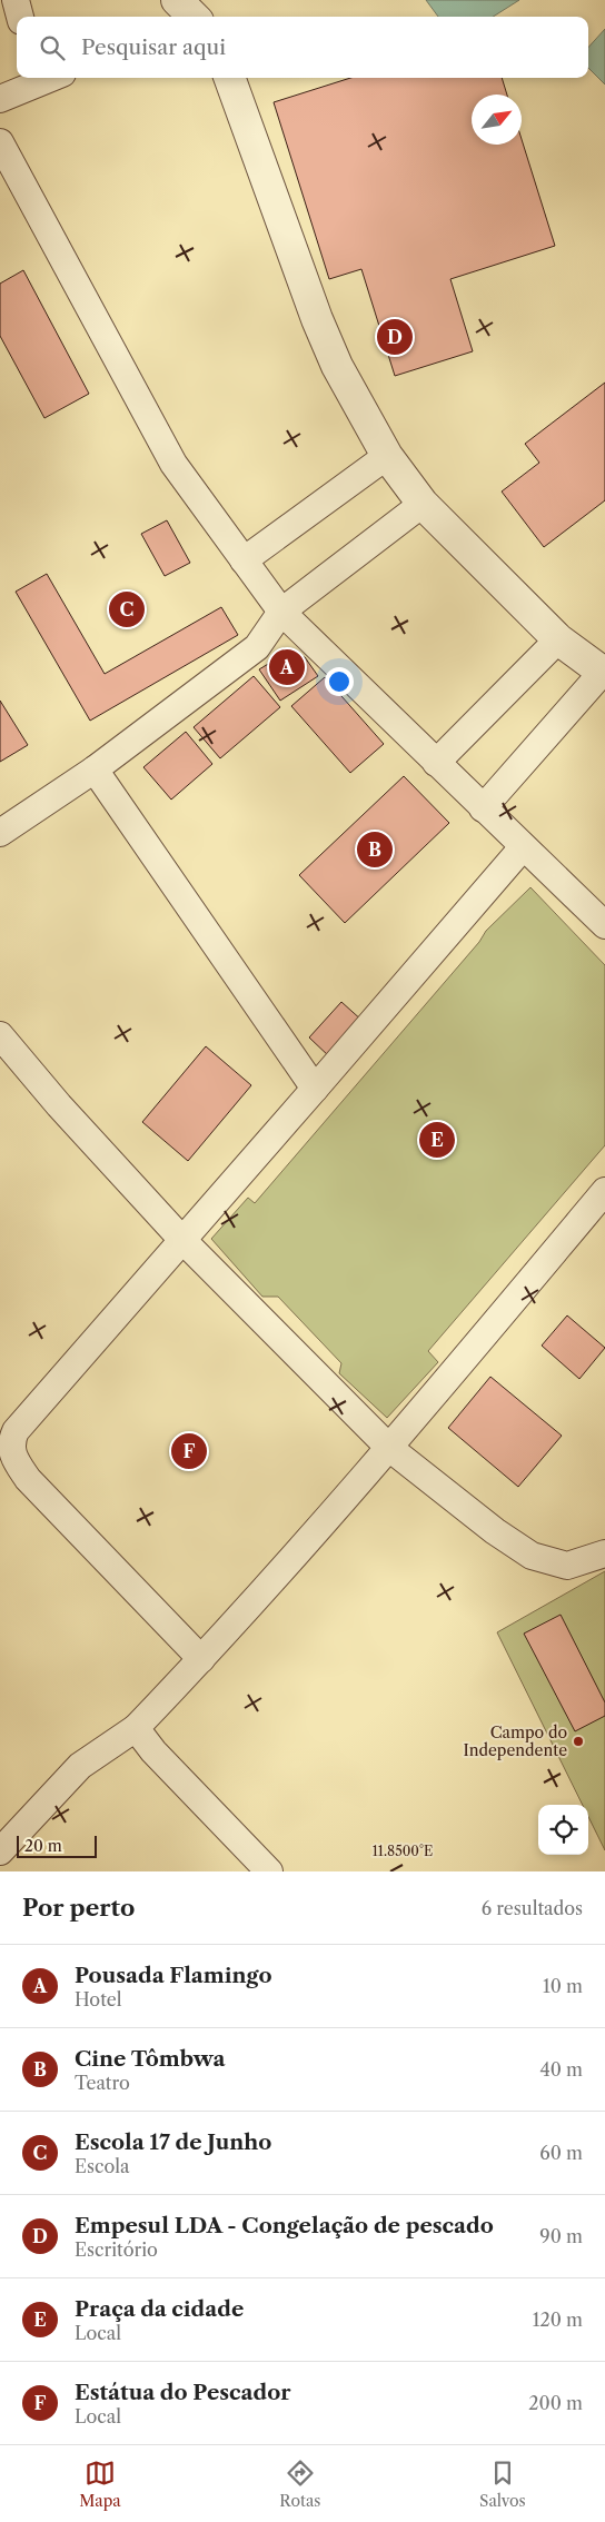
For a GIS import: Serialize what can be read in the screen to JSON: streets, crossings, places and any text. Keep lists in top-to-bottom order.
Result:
{
  "places": ["Campo do Independente"],
  "scale_bar": "20 m",
  "north": "top right",
  "page": {
    "search": "Pesquisar aqui",
    "pins": [
      "D",
      "C",
      "A",
      "B",
      "E",
      "F"
    ],
    "scale": "20 m",
    "heading": ["Por perto", "6 resultados"],
    "list": [
      {
        "mark": "A",
        "name": "Pousada Flamingo",
        "note": "Hotel",
        "value": "10 m"
      },
      {
        "mark": "B",
        "name": "Cine Tômbwa",
        "note": "Teatro",
        "value": "40 m"
      },
      {
        "mark": "C",
        "name": "Escola 17 de Junho",
        "note": "Escola",
        "value": "60 m"
      },
      {
        "mark": "D",
        "name": "Empesul LDA - Congelação de pescado",
        "note": "Escritório",
        "value": "90 m"
      },
      {
        "mark": "E",
        "name": "Praça da cidade",
        "note": "Local",
        "value": "120 m"
      },
      {
        "mark": "F",
        "name": "Estátua do Pescador",
        "note": "Local",
        "value": "200 m"
      }
    ],
    "nav": ["Mapa", "Rotas", "Salvos"]
  },
  "coordinates": ["11.8500°E"]
}
